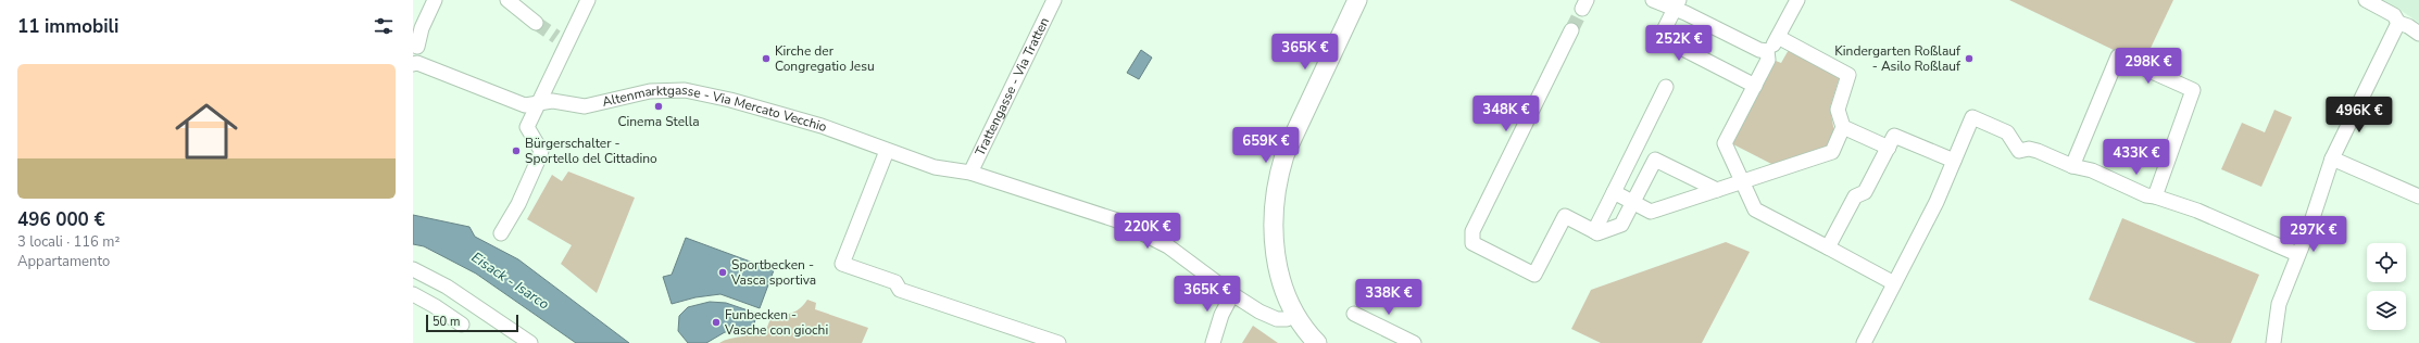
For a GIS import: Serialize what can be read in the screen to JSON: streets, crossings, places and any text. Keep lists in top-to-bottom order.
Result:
{
  "streets": {
    "street": ["Trattengasse - Via Tratten", "Altenmarktgasse - Via Mercato Vecchio"]
  },
  "crossings": [
    ["Trattengasse - Via Tratten", "Altenmarktgasse - Via Mercato Vecchio"]
  ],
  "water": ["Eisack - Isarco"],
  "places": [
    "Kirche der Congregatio Jesu",
    "Kindergarten Roßlauf - Asilo Roßlauf",
    "Cinema Stella",
    "Bürgerschalter - Sportello del Cittadino",
    "Sportbecken - Vasca sportiva",
    "Funbecken - Vasche con giochi"
  ],
  "scale_bar": "50 m",
  "page": {
    "heading": "11 immobili",
    "price": [
      "252K €",
      "365K €",
      "298K €",
      "348K €",
      "496K €",
      "659K €",
      "433K €",
      "220K €",
      "297K €",
      "365K €",
      "338K €"
    ],
    "list": [
      {
        "name": "496 000 €",
        "note": "3 locali · 116 m² · Appartamento"
      }
    ],
    "scale": "50 m"
  }
}
